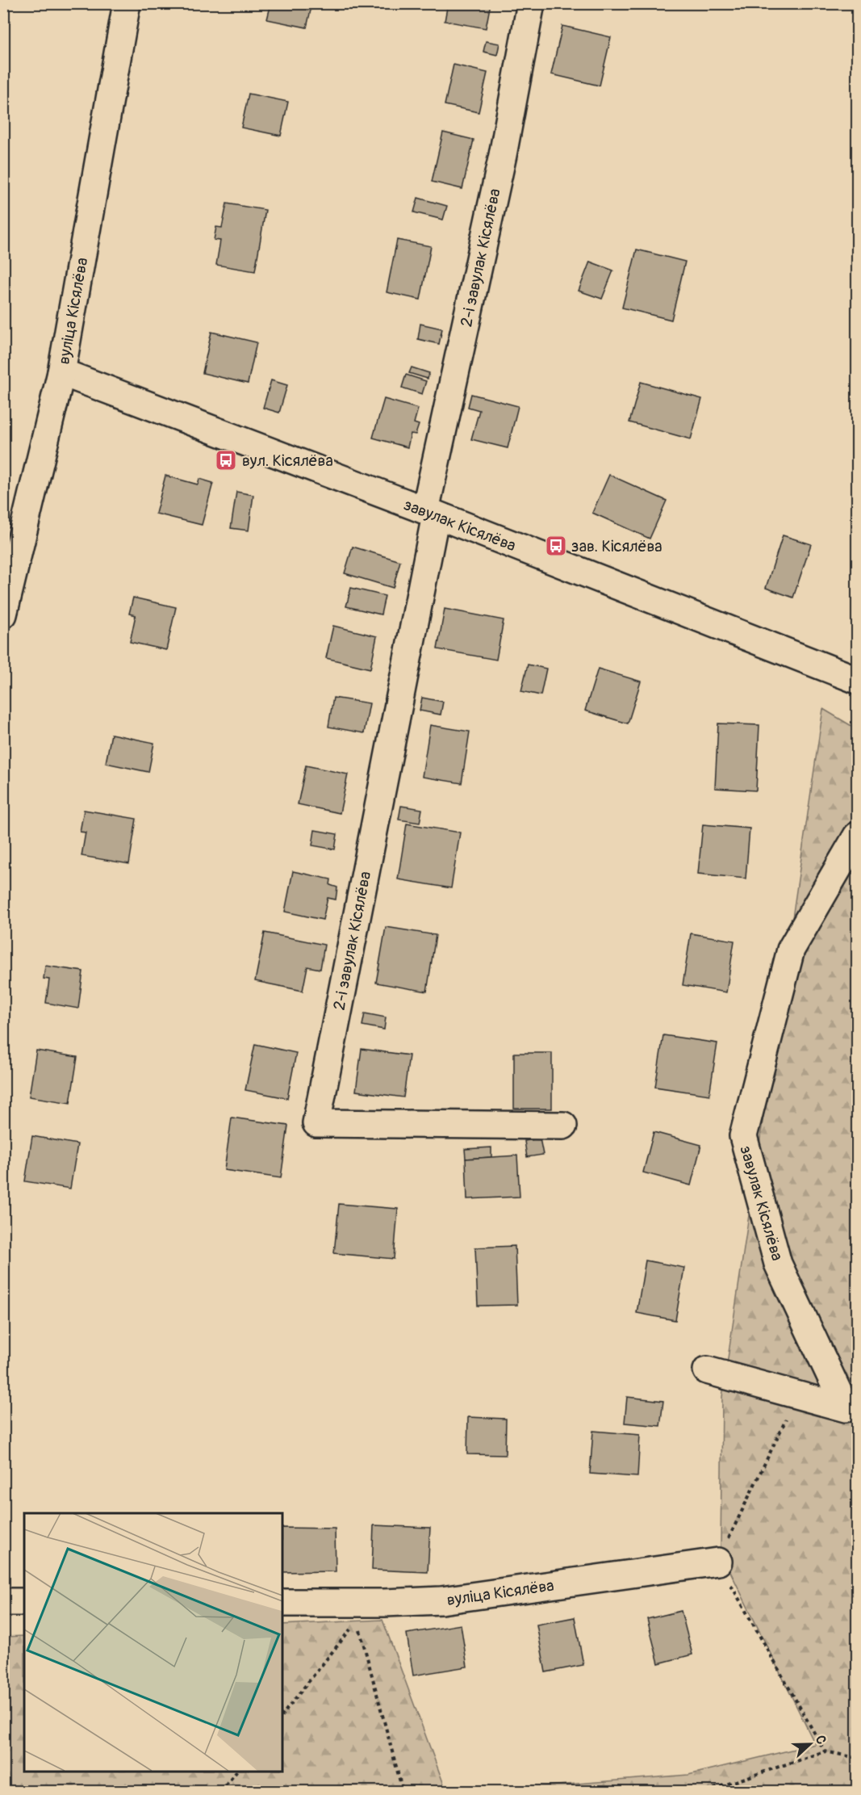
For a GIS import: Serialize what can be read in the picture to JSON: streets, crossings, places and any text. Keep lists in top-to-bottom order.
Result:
{
  "streets": {
    "street": ["2-і завулак Кісялёва", "вуліца Кісялёва", "завулак Кісялёва"]
  },
  "crossings": [
    ["2-і завулак Кісялёва", "завулак Кісялёва"],
    ["вуліца Кісялёва", "завулак Кісялёва"]
  ],
  "places": {
    "bus stop": ["вул. Кісялёва", "зав. Кісялёва"]
  },
  "north": "right"
}
